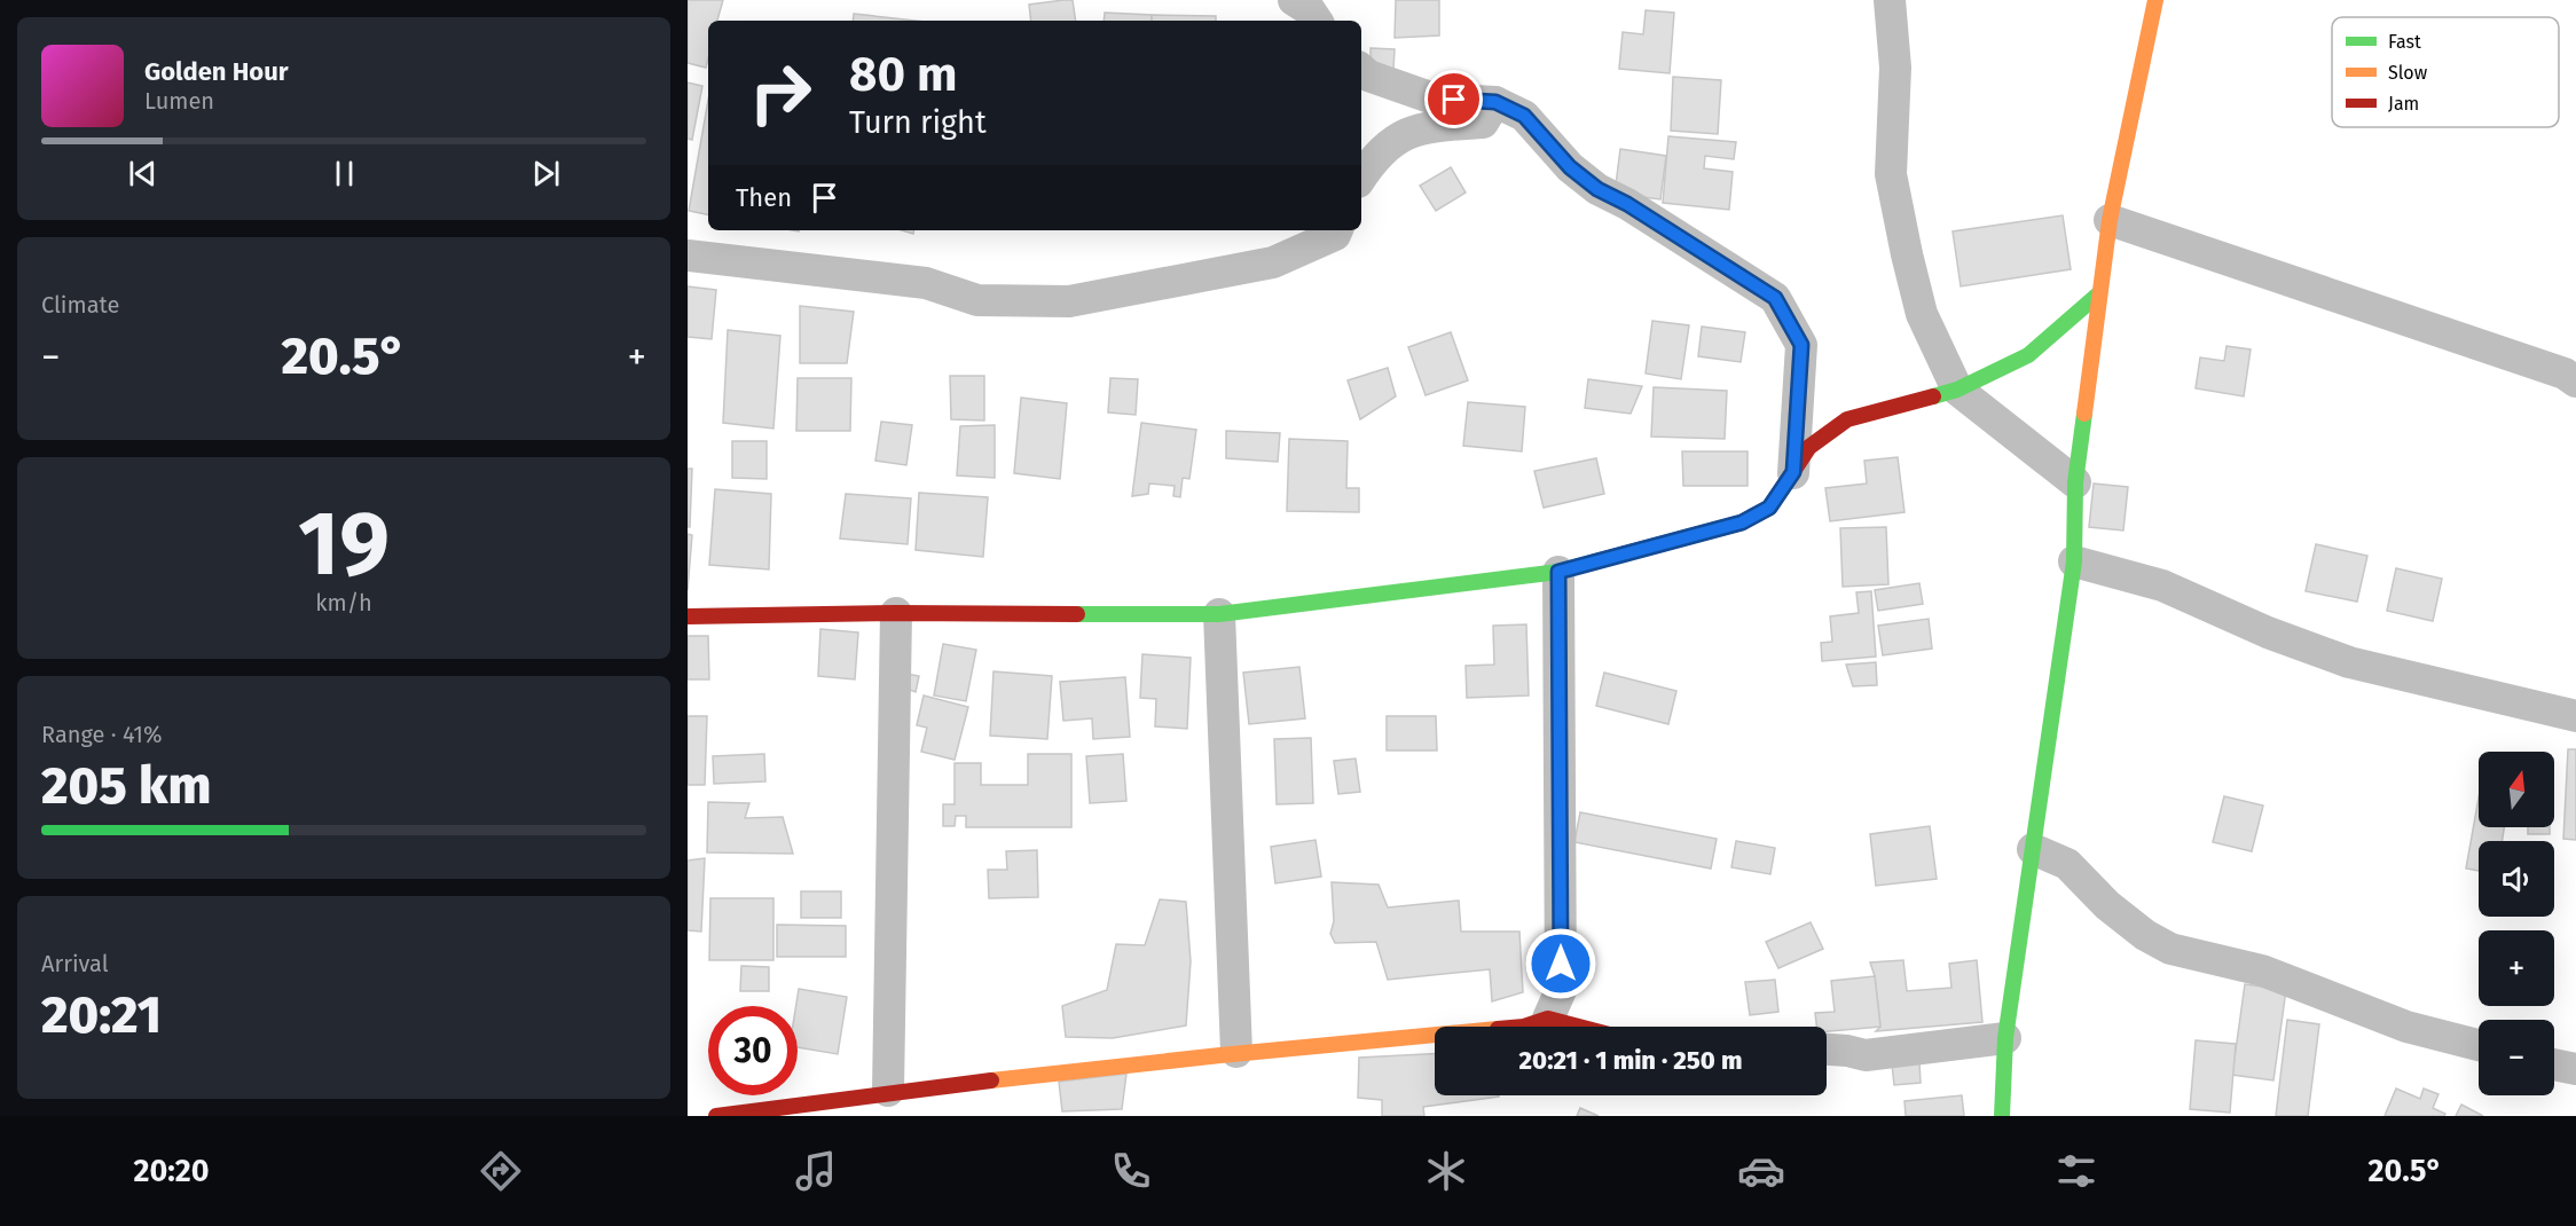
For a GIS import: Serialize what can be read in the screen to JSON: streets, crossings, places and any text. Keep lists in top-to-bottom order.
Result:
{
  "legend": ["Fast", "Slow", "Jam"],
  "north": "top",
  "page": {
    "turn": ["80 m", "Turn right"],
    "song": ["Golden Hour", "Lumen"],
    "then": "Then",
    "tile": [
      "Climate",
      ["19", "km/h"],
      ["Range · 41%", "205 km"],
      ["Arrival", "20:21"]
    ],
    "heat": ["−", "20.5°", "+"],
    "map_buttons": ["+", "−"],
    "limit": "30",
    "trip": "20:21 · 1 min · 250 m",
    "tabs": ["20:20", "20.5°"]
  }
}
